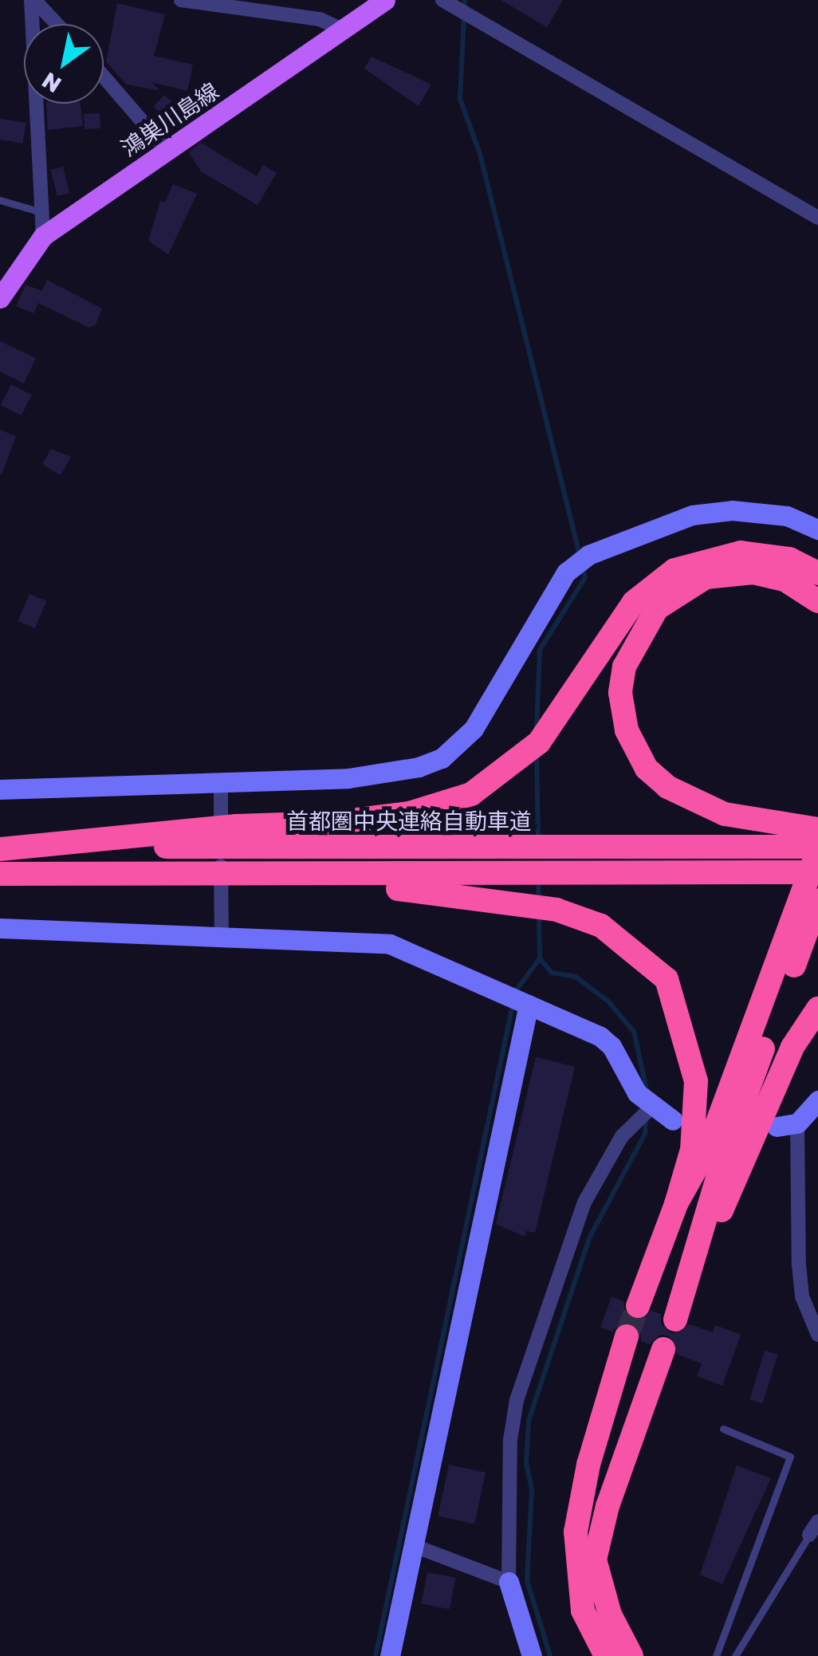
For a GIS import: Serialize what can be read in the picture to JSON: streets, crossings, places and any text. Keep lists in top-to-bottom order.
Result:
{
  "streets": {
    "highway": ["首都圏中央連絡自動車道"],
    "main road": ["鴻巣川島線"]
  },
  "north": "bottom left"
}
